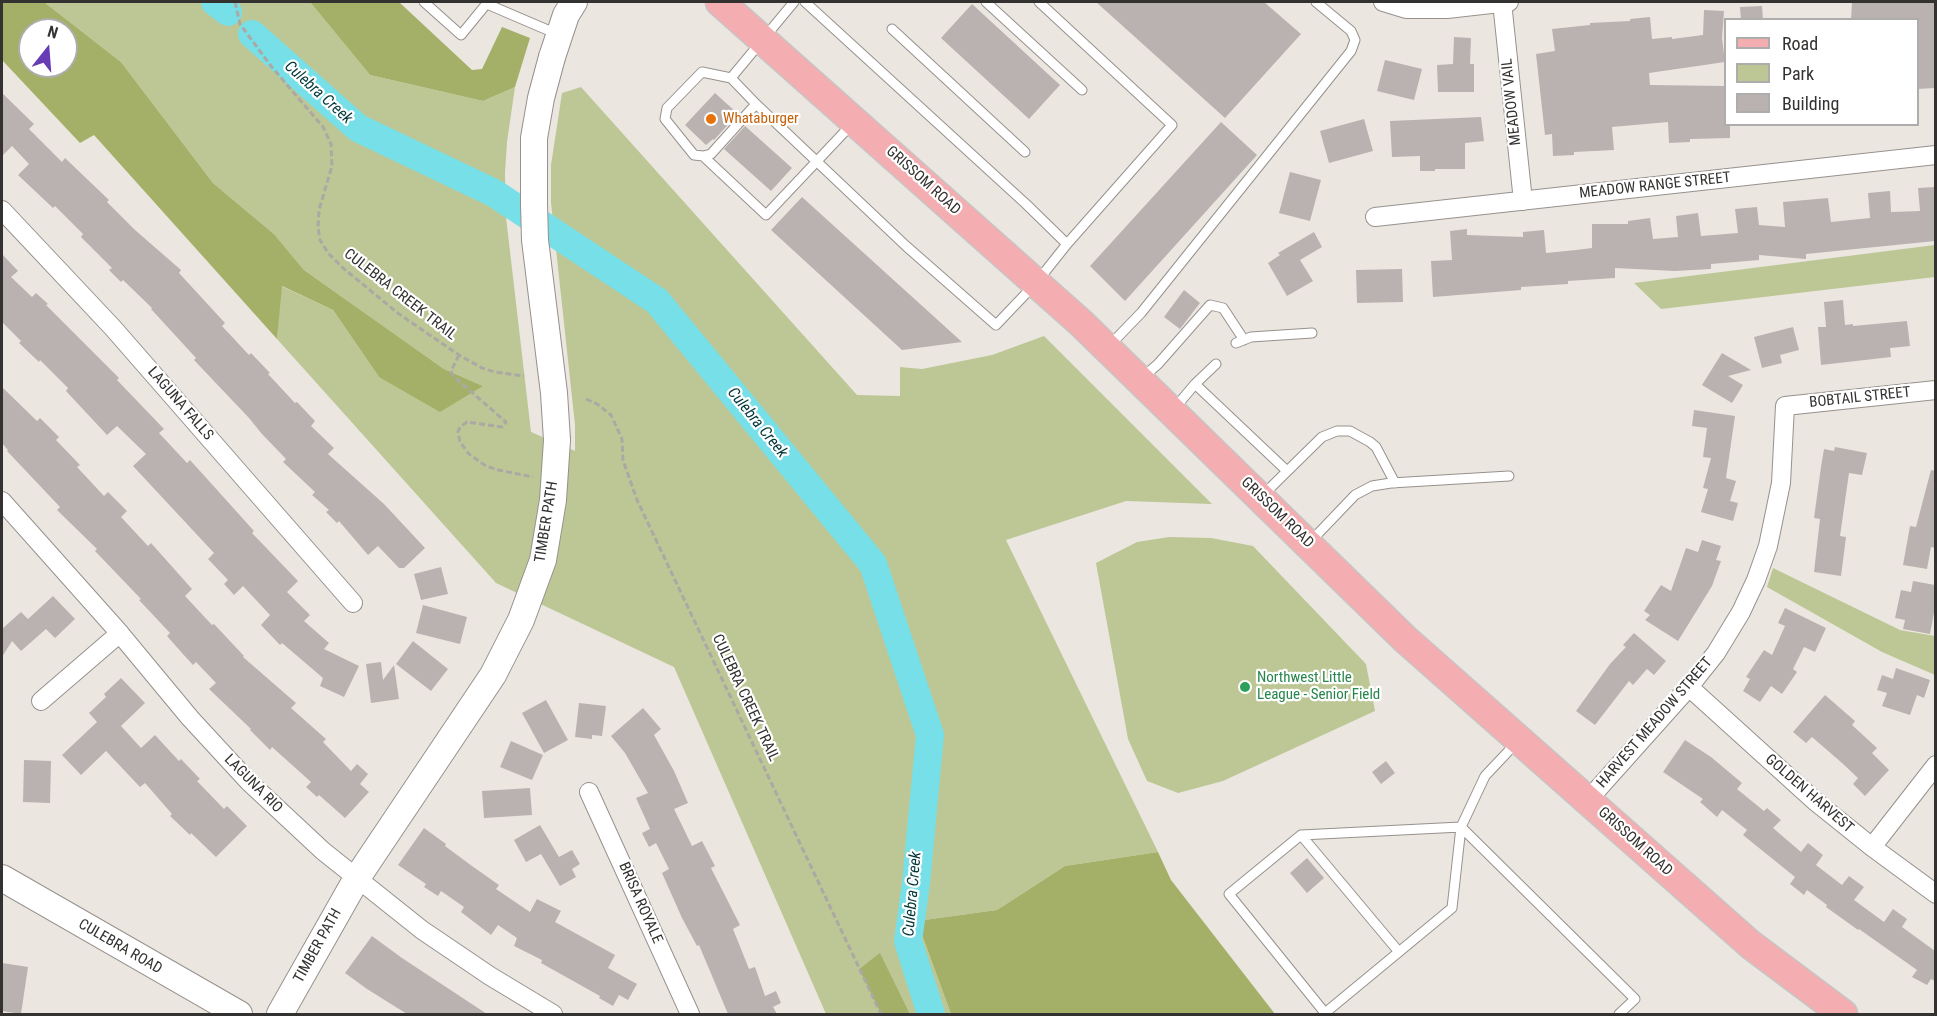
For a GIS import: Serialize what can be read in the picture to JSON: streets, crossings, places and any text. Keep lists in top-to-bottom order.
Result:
{
  "streets": {
    "main road": ["GRISSOM ROAD"],
    "street": [
      "MEADOW VAIL",
      "MEADOW RANGE STREET",
      "BOBTAIL STREET",
      "LAGUNA FALLS",
      "TIMBER PATH",
      "HARVEST MEADOW STREET",
      "LAGUNA RIO",
      "GOLDEN HARVEST",
      "BRISA ROYALE",
      "CULEBRA ROAD"
    ],
    "path": ["CULEBRA CREEK TRAIL"]
  },
  "crossings": [
    ["MEADOW VAIL", "MEADOW RANGE STREET"],
    ["GRISSOM ROAD", "HARVEST MEADOW STREET"],
    ["BOBTAIL STREET", "HARVEST MEADOW STREET"],
    ["TIMBER PATH", "LAGUNA RIO"],
    ["HARVEST MEADOW STREET", "GOLDEN HARVEST"]
  ],
  "water": ["Culebra Creek"],
  "places": ["Whataburger", "Northwest Little League - Senior Field"],
  "legend": ["Road", "Park", "Building"],
  "north": "top"
}
